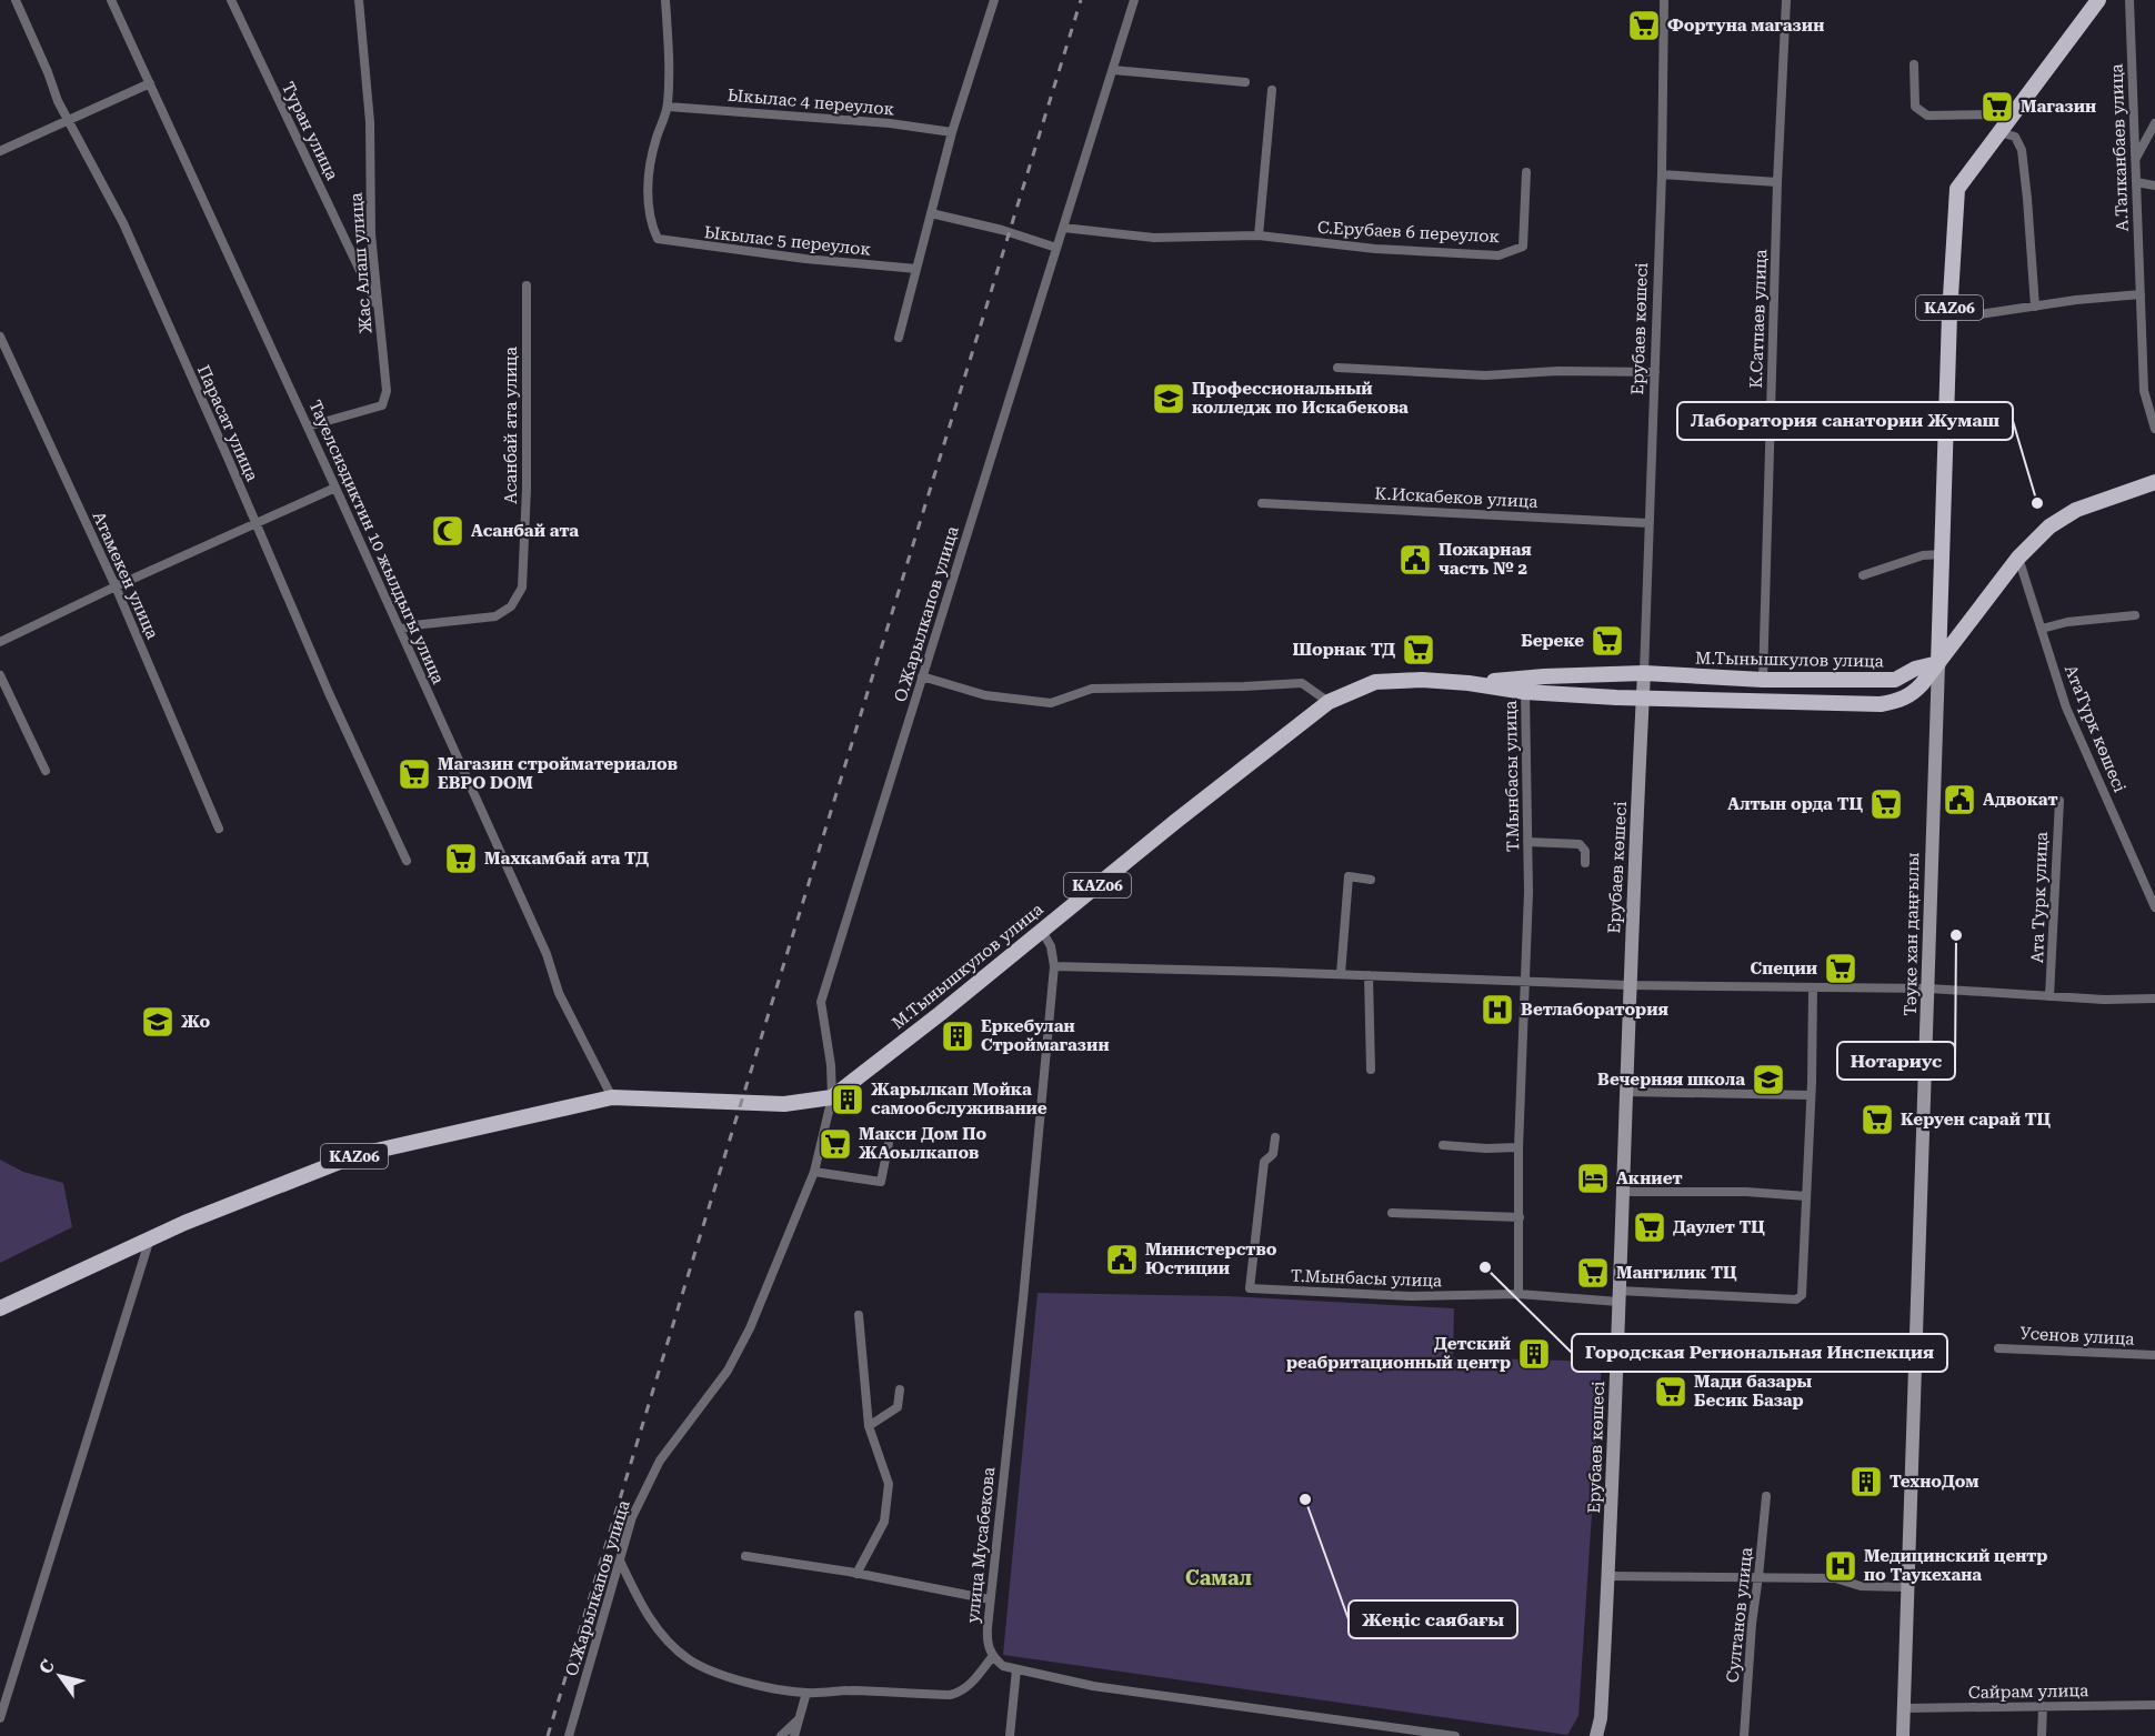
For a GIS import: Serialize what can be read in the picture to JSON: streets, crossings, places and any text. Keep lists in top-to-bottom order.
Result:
{
  "streets": {
    "main road": ["KАZ06", "М.Тынышкулов улица"],
    "street": [
      "Ыкылас 4 переулок",
      "Туран улица",
      "А.Талканбаев улица",
      "С.Ерубаев 6 переулок",
      "Ыкылас 5 переулок",
      "Жас Алаш улица",
      "К.Сатпаев улица",
      "Ерубаев көшесі",
      "Парасат улица",
      "Асанбай ата улица",
      "К.Искабеков улица",
      "Тауелсиздиктин 10 жылдыгы улица",
      "Атамекен улица",
      "О.Жарылкапов улица",
      "АтаТүрк көшесі",
      "Т.Мынбасы улица",
      "Ата Турк улица",
      "Тәуке хан даңғылы",
      "Усенов улица",
      "улица Мусабекова",
      "Султанов улица",
      "Сайрам улица"
    ]
  },
  "crossings": [
    ["Ыкылас 4 переулок", "Ыкылас 5 переулок"],
    ["Туран улица", "Жас Алаш улица"],
    ["С.Ерубаев 6 переулок", "О.Жарылкапов улица"],
    ["Жас Алаш улица", "Тауелсиздиктин 10 жылдыгы улица"],
    ["KАZ06", "Тауелсиздиктин 10 жылдыгы улица"],
    ["KАZ06", "М.Тынышкулов улица"],
    ["KАZ06", "АтаТүрк көшесі"],
    ["KАZ06", "Тәуке хан даңғылы"],
    ["К.Сатпаев улица", "М.Тынышкулов улица"],
    ["Ерубаев көшесі", "К.Искабеков улица"],
    ["Ерубаев көшесі", "М.Тынышкулов улица"],
    ["Ерубаев көшесі", "Т.Мынбасы улица"],
    ["Асанбай ата улица", "Тауелсиздиктин 10 жылдыгы улица"],
    ["Тауелсиздиктин 10 жылдыгы улица", "М.Тынышкулов улица"],
    ["О.Жарылкапов улица", "М.Тынышкулов улица"],
    ["М.Тынышкулов улица", "Т.Мынбасы улица"],
    ["М.Тынышкулов улица", "Тәуке хан даңғылы"],
    ["Тәуке хан даңғылы", "Сайрам улица"]
  ],
  "districts": ["Самал"],
  "places": {
    "supermarket": [
      "Фортуна магазин",
      "Магазин",
      "Береке",
      "Шорнак ТД",
      "Магазин стройматериалов ЕВРО DOM",
      "Алтын орда ТЦ",
      "Махкамбай ата ТД",
      "Специи",
      "Керуен сарай ТЦ",
      "Макси Дом По ЖАоылкапов",
      "Даулет ТЦ",
      "Мангилик ТЦ",
      "Мади базары Бесик Базар"
    ],
    "school or university": ["Профессиональный колледж по Искабекова", "Жо", "Вечерняя школа"],
    "other": [
      "Лаборатория санатории Жумаш",
      "Нотариус",
      "Городская Региональная Инспекция",
      "Жеңіс саябағы"
    ],
    "mosque": ["Асанбай ата"],
    "public building": ["Пожарная часть № 2", "Адвокат", "Министерство Юстиции"],
    "hospital": ["Ветлаборатория", "Медицинский центр по Таукехана"],
    "building": [
      "Еркебулан Строймагазин",
      "Жарылкап Мойка самообслуживание",
      "Детский реабритационный центр",
      "ТехноДом"
    ],
    "hotel": ["Акниет"]
  },
  "north": "top left"
}
